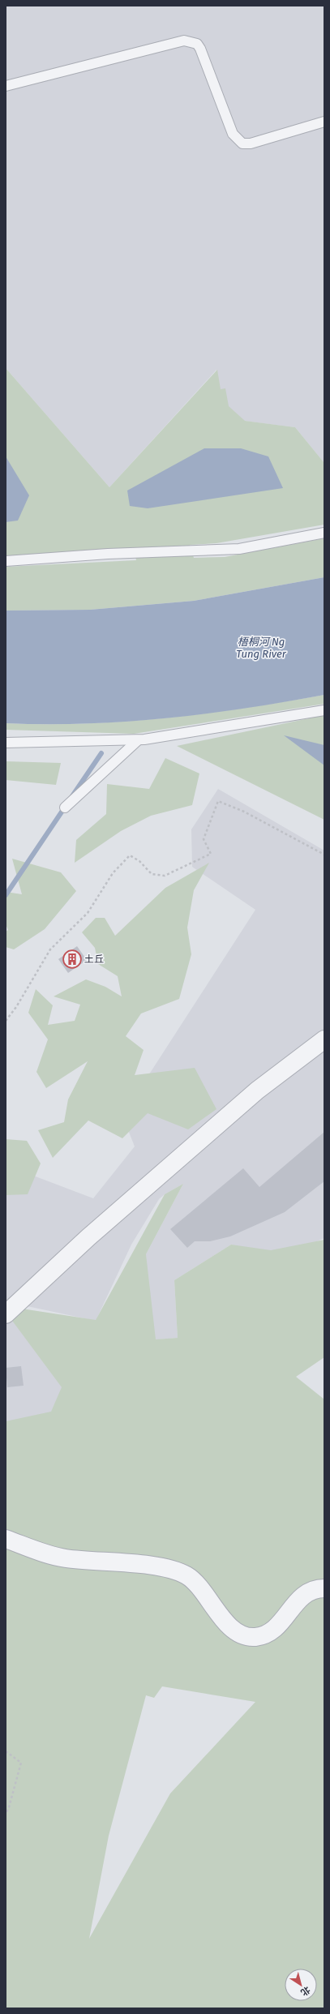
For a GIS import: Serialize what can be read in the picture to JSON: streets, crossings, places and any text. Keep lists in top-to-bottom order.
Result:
{
  "water": ["梧桐河 Ng Tung River"],
  "places": {
    "building": ["土丘"]
  },
  "north": "bottom right"
}
